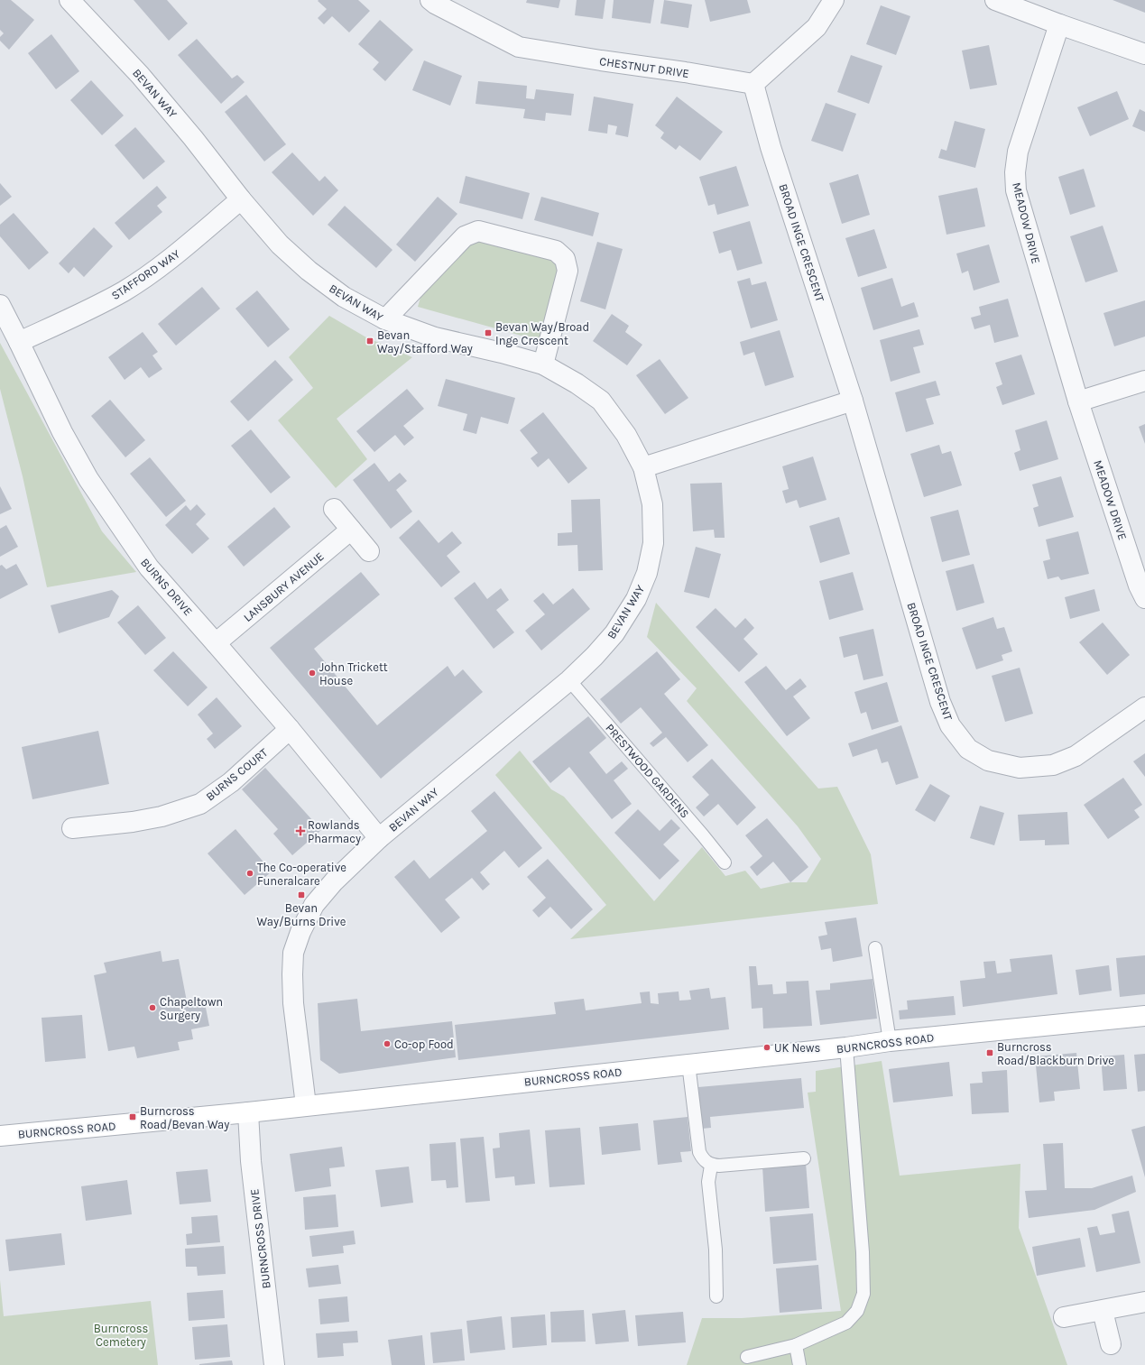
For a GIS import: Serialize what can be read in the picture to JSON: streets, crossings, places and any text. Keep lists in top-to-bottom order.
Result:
{
  "streets": {
    "main road": ["BURNCROSS ROAD"],
    "street": [
      "CHESTNUT DRIVE",
      "BEVAN WAY",
      "MEADOW DRIVE",
      "BROAD INGE CRESCENT",
      "STAFFORD WAY",
      "BURNS DRIVE",
      "LANSBURY AVENUE",
      "BURNS COURT",
      "BURNCROSS DRIVE"
    ],
    "lane": ["PRESTWOOD GARDENS"]
  },
  "crossings": [
    ["CHESTNUT DRIVE", "BROAD INGE CRESCENT"],
    ["BEVAN WAY", "STAFFORD WAY"],
    ["BEVAN WAY", "BURNS DRIVE"],
    ["BEVAN WAY", "PRESTWOOD GARDENS"],
    ["BEVAN WAY", "BURNCROSS ROAD"],
    ["STAFFORD WAY", "BURNS DRIVE"],
    ["BURNS DRIVE", "LANSBURY AVENUE"],
    ["BURNS DRIVE", "BURNS COURT"],
    ["BURNCROSS ROAD", "BURNCROSS DRIVE"]
  ],
  "parks": ["Burncross Cemetery"],
  "places": {
    "transit": [
      "Bevan Way/Broad Inge Crescent",
      "Bevan Way/Stafford Way",
      "Bevan Way/Burns Drive",
      "Burncross Road/Blackburn Drive",
      "Burncross Road/Bevan Way"
    ],
    "other": [
      "John Trickett House",
      "The Co-operative Funeralcare",
      "Chapeltown Surgery",
      "Co-op Food",
      "UK News"
    ],
    "health": ["Rowlands Pharmacy"]
  }
}
